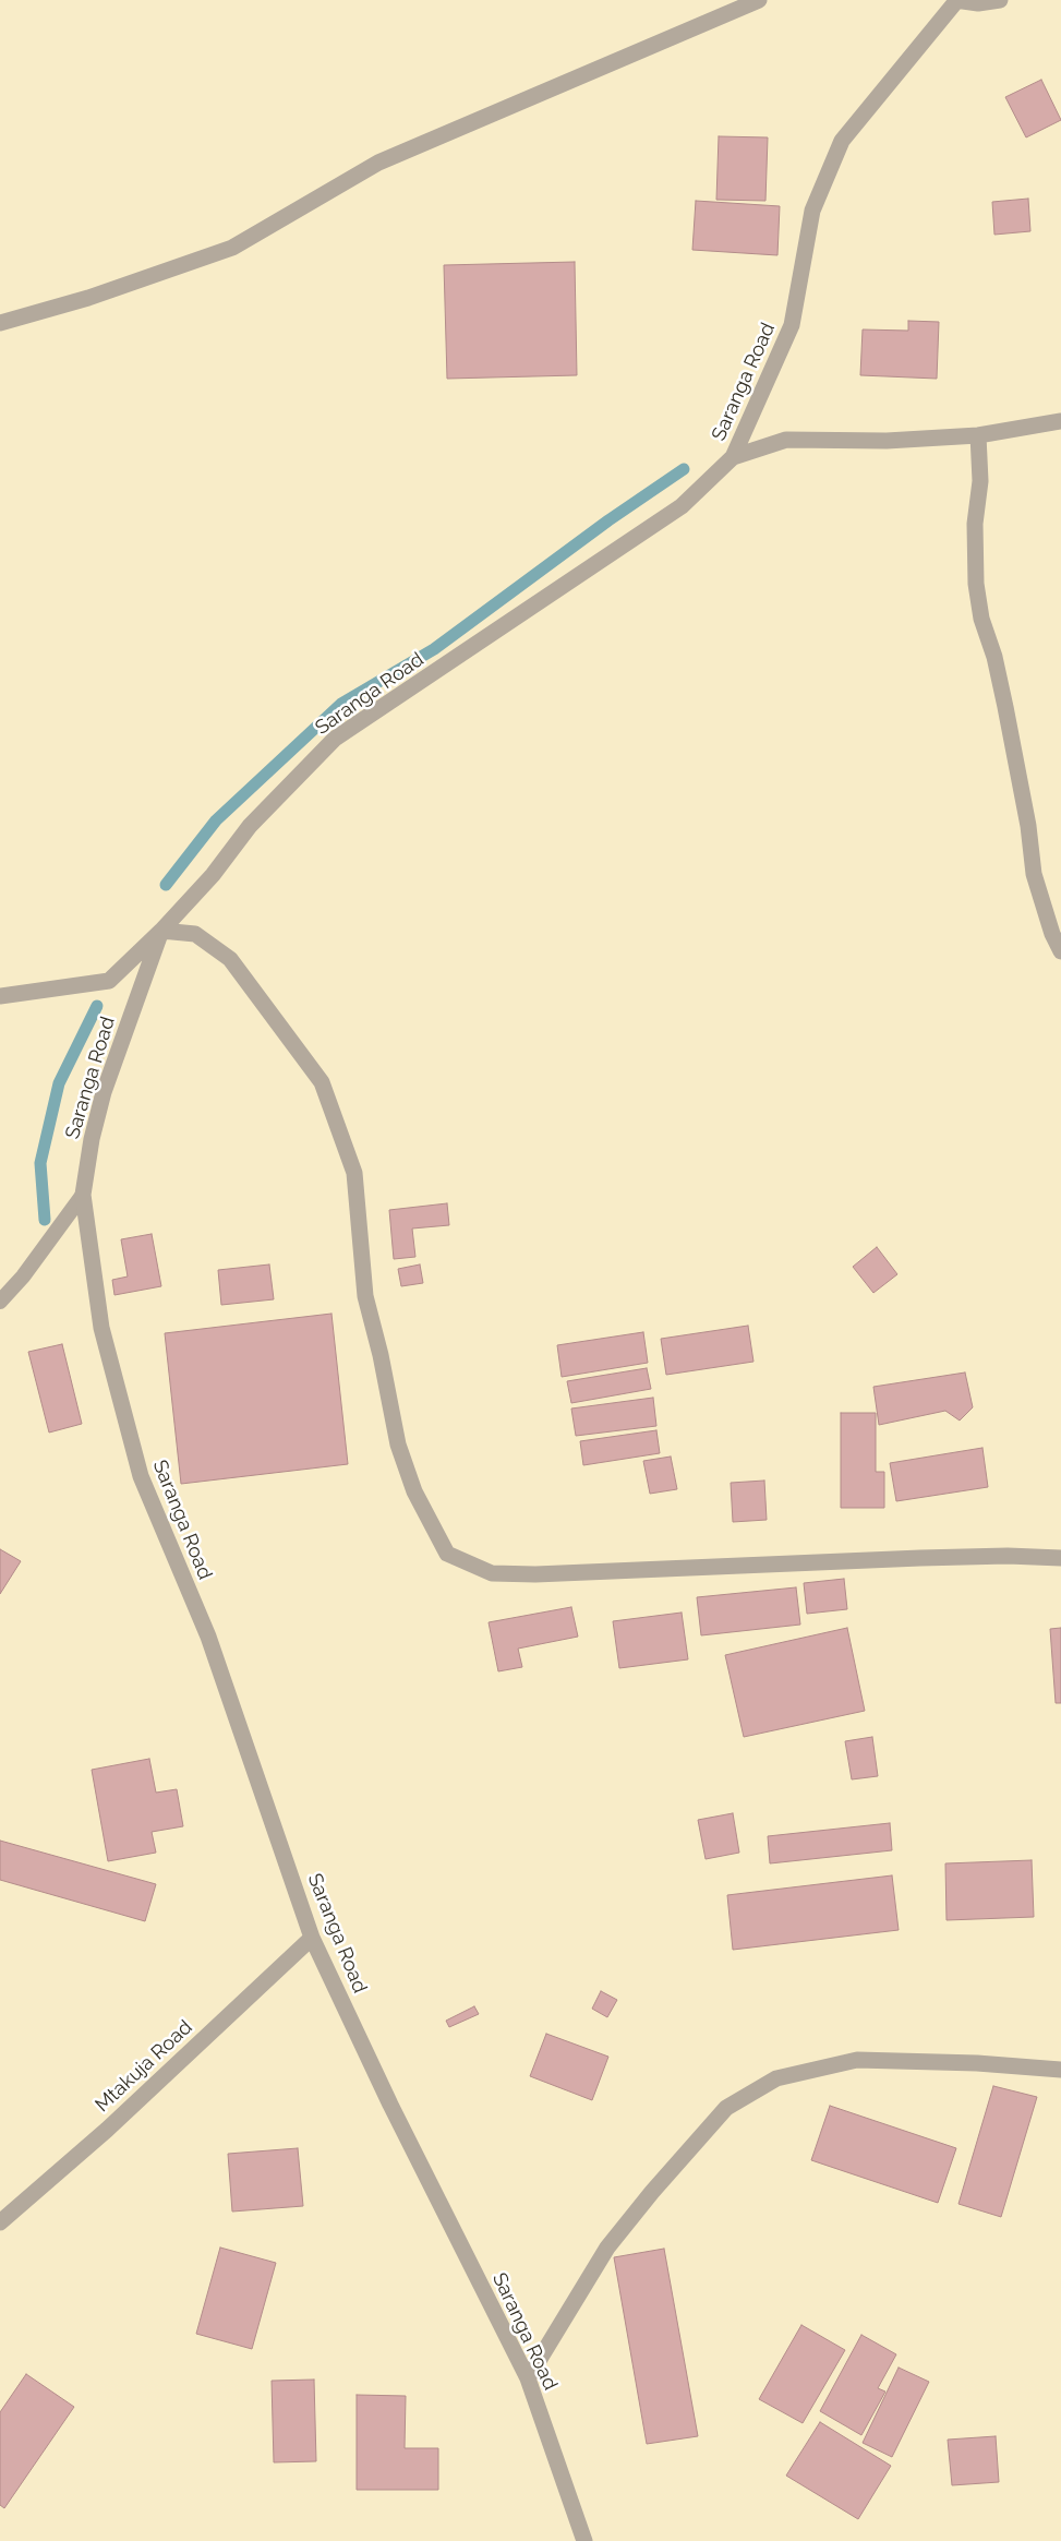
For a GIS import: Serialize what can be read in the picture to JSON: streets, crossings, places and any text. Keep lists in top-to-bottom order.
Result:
{
  "streets": {
    "street": ["Saranga Road", "Mtakuja Road"]
  },
  "crossings": [
    ["Saranga Road", "Mtakuja Road"]
  ]
}
